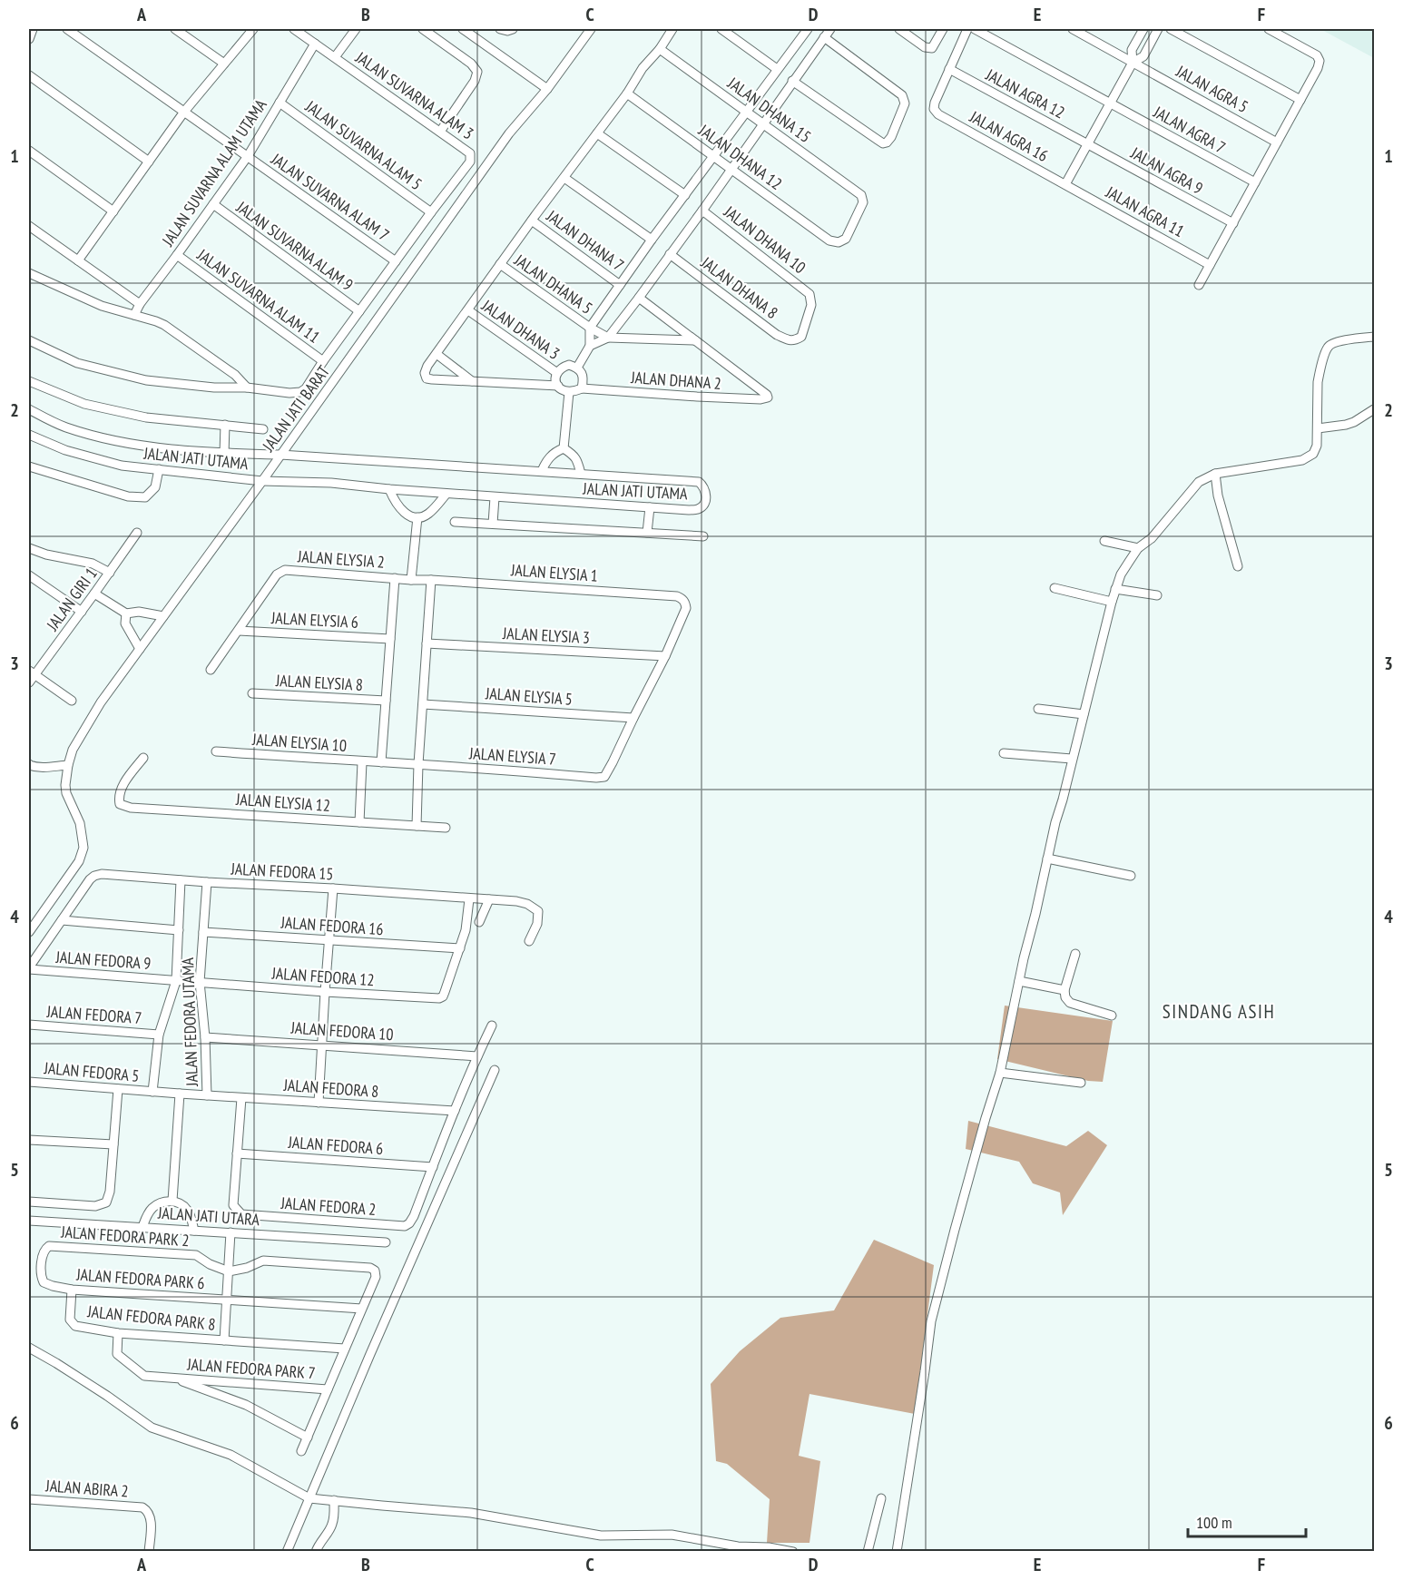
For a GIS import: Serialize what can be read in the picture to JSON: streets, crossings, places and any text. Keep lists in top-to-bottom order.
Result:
{
  "streets": {
    "street": [
      "JALAN AGRA 5",
      "JALAN AGRA 12",
      "JALAN SUVARNA ALAM 3",
      "JALAN DHANA 15",
      "JALAN AGRA 7",
      "JALAN AGRA 16",
      "JALAN SUVARNA ALAM 5",
      "JALAN DHANA 12",
      "JALAN AGRA 9",
      "JALAN SUVARNA ALAM UTAMA",
      "JALAN SUVARNA ALAM 7",
      "JALAN AGRA 11",
      "JALAN DHANA 10",
      "JALAN DHANA 7",
      "JALAN SUVARNA ALAM 9",
      "JALAN DHANA 5",
      "JALAN DHANA 8",
      "JALAN SUVARNA ALAM 11",
      "JALAN DHANA 3",
      "JALAN DHANA 2",
      "JALAN JATI BARAT",
      "JALAN JATI UTAMA",
      "JALAN ELYSIA 2",
      "JALAN ELYSIA 1",
      "JALAN GIRI 1",
      "JALAN ELYSIA 6",
      "JALAN ELYSIA 3",
      "JALAN ELYSIA 8",
      "JALAN ELYSIA 5",
      "JALAN ELYSIA 10",
      "JALAN ELYSIA 7",
      "JALAN ELYSIA 12",
      "JALAN FEDORA 15",
      "JALAN FEDORA 16",
      "JALAN FEDORA 9",
      "JALAN FEDORA 12",
      "JALAN FEDORA 7",
      "JALAN FEDORA UTAMA",
      "JALAN FEDORA 10",
      "JALAN FEDORA 5",
      "JALAN FEDORA 8",
      "JALAN FEDORA 6",
      "JALAN FEDORA 2",
      "JALAN JATI UTARA",
      "JALAN FEDORA PARK 2",
      "JALAN FEDORA PARK 6",
      "JALAN FEDORA PARK 8",
      "JALAN FEDORA PARK 7",
      "JALAN ABIRA 2"
    ]
  },
  "crossings": [
    ["JALAN AGRA 12", "JALAN AGRA 16"],
    ["JALAN AGRA 12", "JALAN AGRA 9"],
    ["JALAN SUVARNA ALAM 3", "JALAN SUVARNA ALAM 5"],
    ["JALAN SUVARNA ALAM 3", "JALAN SUVARNA ALAM UTAMA"],
    ["JALAN DHANA 15", "JALAN DHANA 12"],
    ["JALAN AGRA 16", "JALAN AGRA 11"],
    ["JALAN SUVARNA ALAM 5", "JALAN SUVARNA ALAM UTAMA"],
    ["JALAN SUVARNA ALAM UTAMA", "JALAN SUVARNA ALAM 7"],
    ["JALAN SUVARNA ALAM UTAMA", "JALAN SUVARNA ALAM 9"],
    ["JALAN SUVARNA ALAM UTAMA", "JALAN SUVARNA ALAM 11"],
    ["JALAN DHANA 10", "JALAN DHANA 8"],
    ["JALAN DHANA 3", "JALAN DHANA 2"],
    ["JALAN JATI BARAT", "JALAN JATI UTAMA"],
    ["JALAN ELYSIA 2", "JALAN ELYSIA 1"],
    ["JALAN ELYSIA 2", "JALAN ELYSIA 6"],
    ["JALAN ELYSIA 1", "JALAN ELYSIA 3"],
    ["JALAN ELYSIA 5", "JALAN ELYSIA 7"],
    ["JALAN ELYSIA 10", "JALAN ELYSIA 7"],
    ["JALAN FEDORA 15", "JALAN FEDORA UTAMA"],
    ["JALAN FEDORA 16", "JALAN FEDORA 12"],
    ["JALAN FEDORA 16", "JALAN FEDORA UTAMA"],
    ["JALAN FEDORA 9", "JALAN FEDORA 12"],
    ["JALAN FEDORA 9", "JALAN FEDORA UTAMA"],
    ["JALAN FEDORA 12", "JALAN FEDORA UTAMA"],
    ["JALAN FEDORA 7", "JALAN FEDORA UTAMA"],
    ["JALAN FEDORA UTAMA", "JALAN FEDORA 10"],
    ["JALAN FEDORA UTAMA", "JALAN FEDORA 5"],
    ["JALAN FEDORA UTAMA", "JALAN FEDORA 8"],
    ["JALAN FEDORA 5", "JALAN FEDORA 8"],
    ["JALAN FEDORA 8", "JALAN FEDORA 2"],
    ["JALAN FEDORA 6", "JALAN FEDORA 2"],
    ["JALAN FEDORA PARK 2", "JALAN FEDORA PARK 6"],
    ["JALAN FEDORA PARK 6", "JALAN FEDORA PARK 8"],
    ["JALAN FEDORA PARK 8", "JALAN FEDORA PARK 7"]
  ],
  "districts": ["SINDANG ASIH"],
  "scale_bar": "100 m",
  "grid": {
    "columns": [
      "A",
      "B",
      "C",
      "D",
      "E",
      "F"
    ],
    "rows": [
      "1",
      "2",
      "3",
      "4",
      "5",
      "6"
    ]
  }
}
